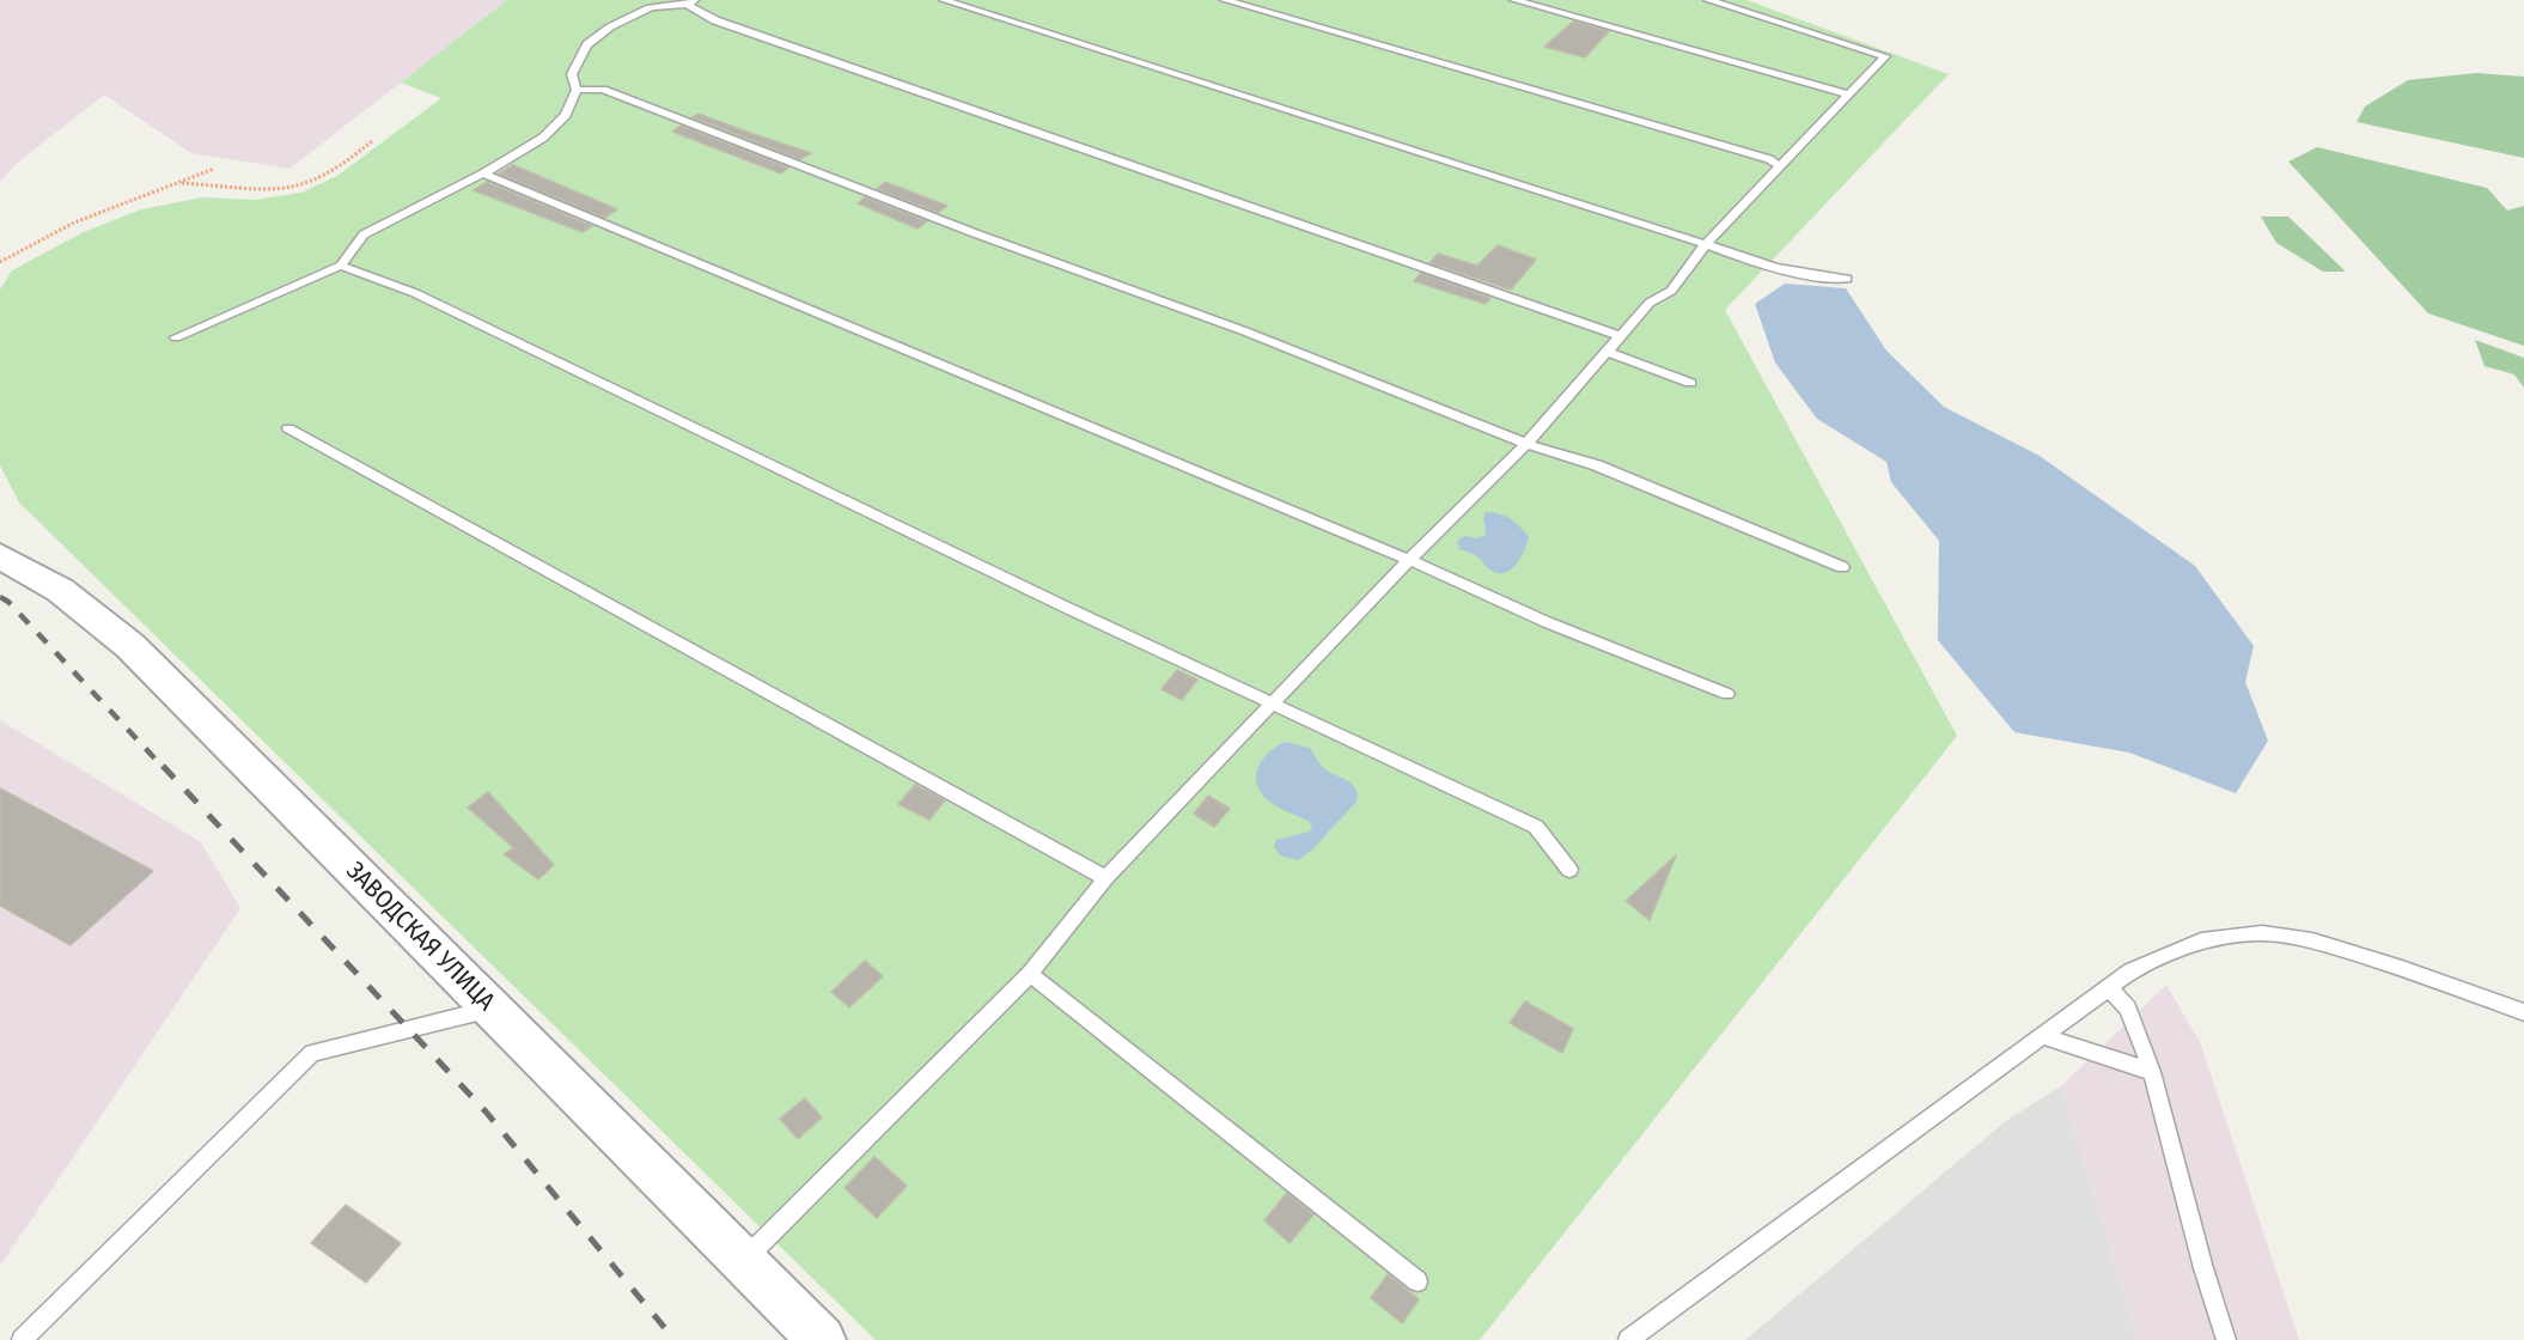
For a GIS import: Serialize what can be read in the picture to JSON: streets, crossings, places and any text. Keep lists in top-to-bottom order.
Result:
{
  "streets": {
    "street": ["ЗАВОДСКАЯ УЛИЦА"]
  }
}
